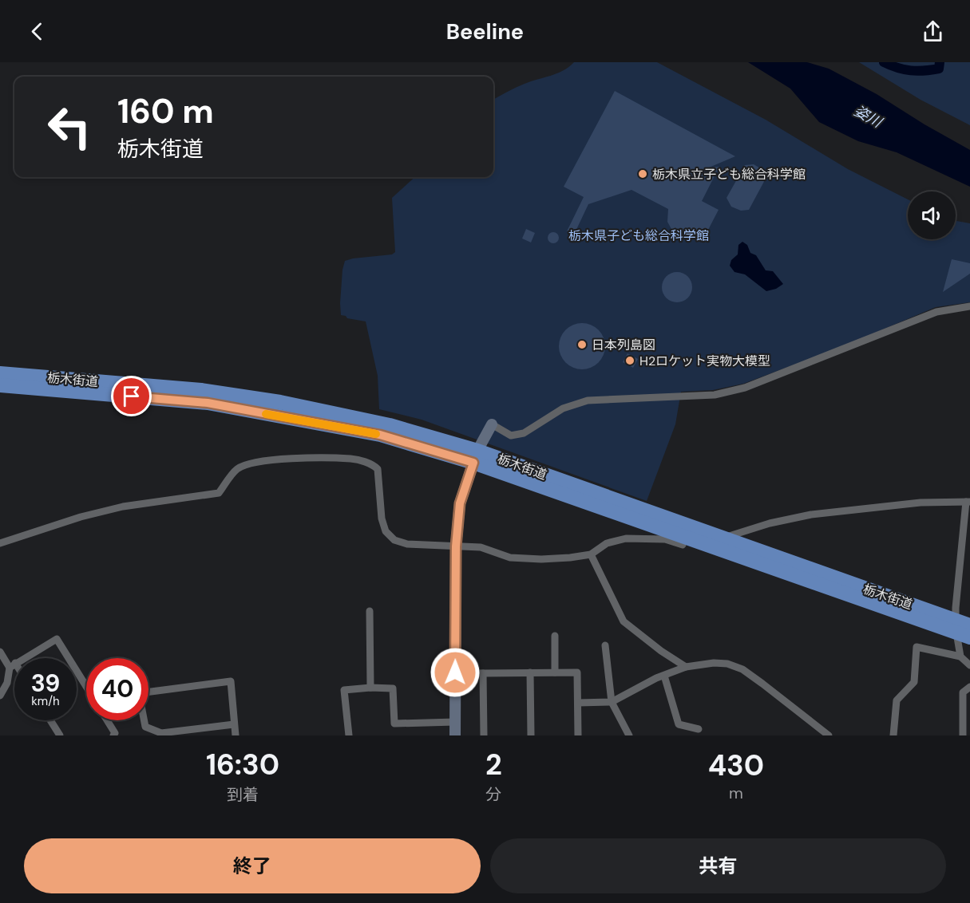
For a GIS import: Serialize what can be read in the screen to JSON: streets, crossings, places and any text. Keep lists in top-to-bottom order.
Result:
{
  "streets": {
    "highway": ["栃木街道"]
  },
  "water": ["姿川"],
  "parks": ["栃木県子ども総合科学館"],
  "places": ["栃木県立子ども総合科学館", "日本列島図", "H2ロケット実物大模型"],
  "page": {
    "header": "Beeline",
    "turn": ["160 m", "栃木街道"],
    "speed": "39 km/h",
    "limit": "40",
    "eta": [
      "16:30",
      "到着",
      "2",
      "分",
      "430",
      "m"
    ],
    "buttons": ["終了", "共有"]
  }
}
